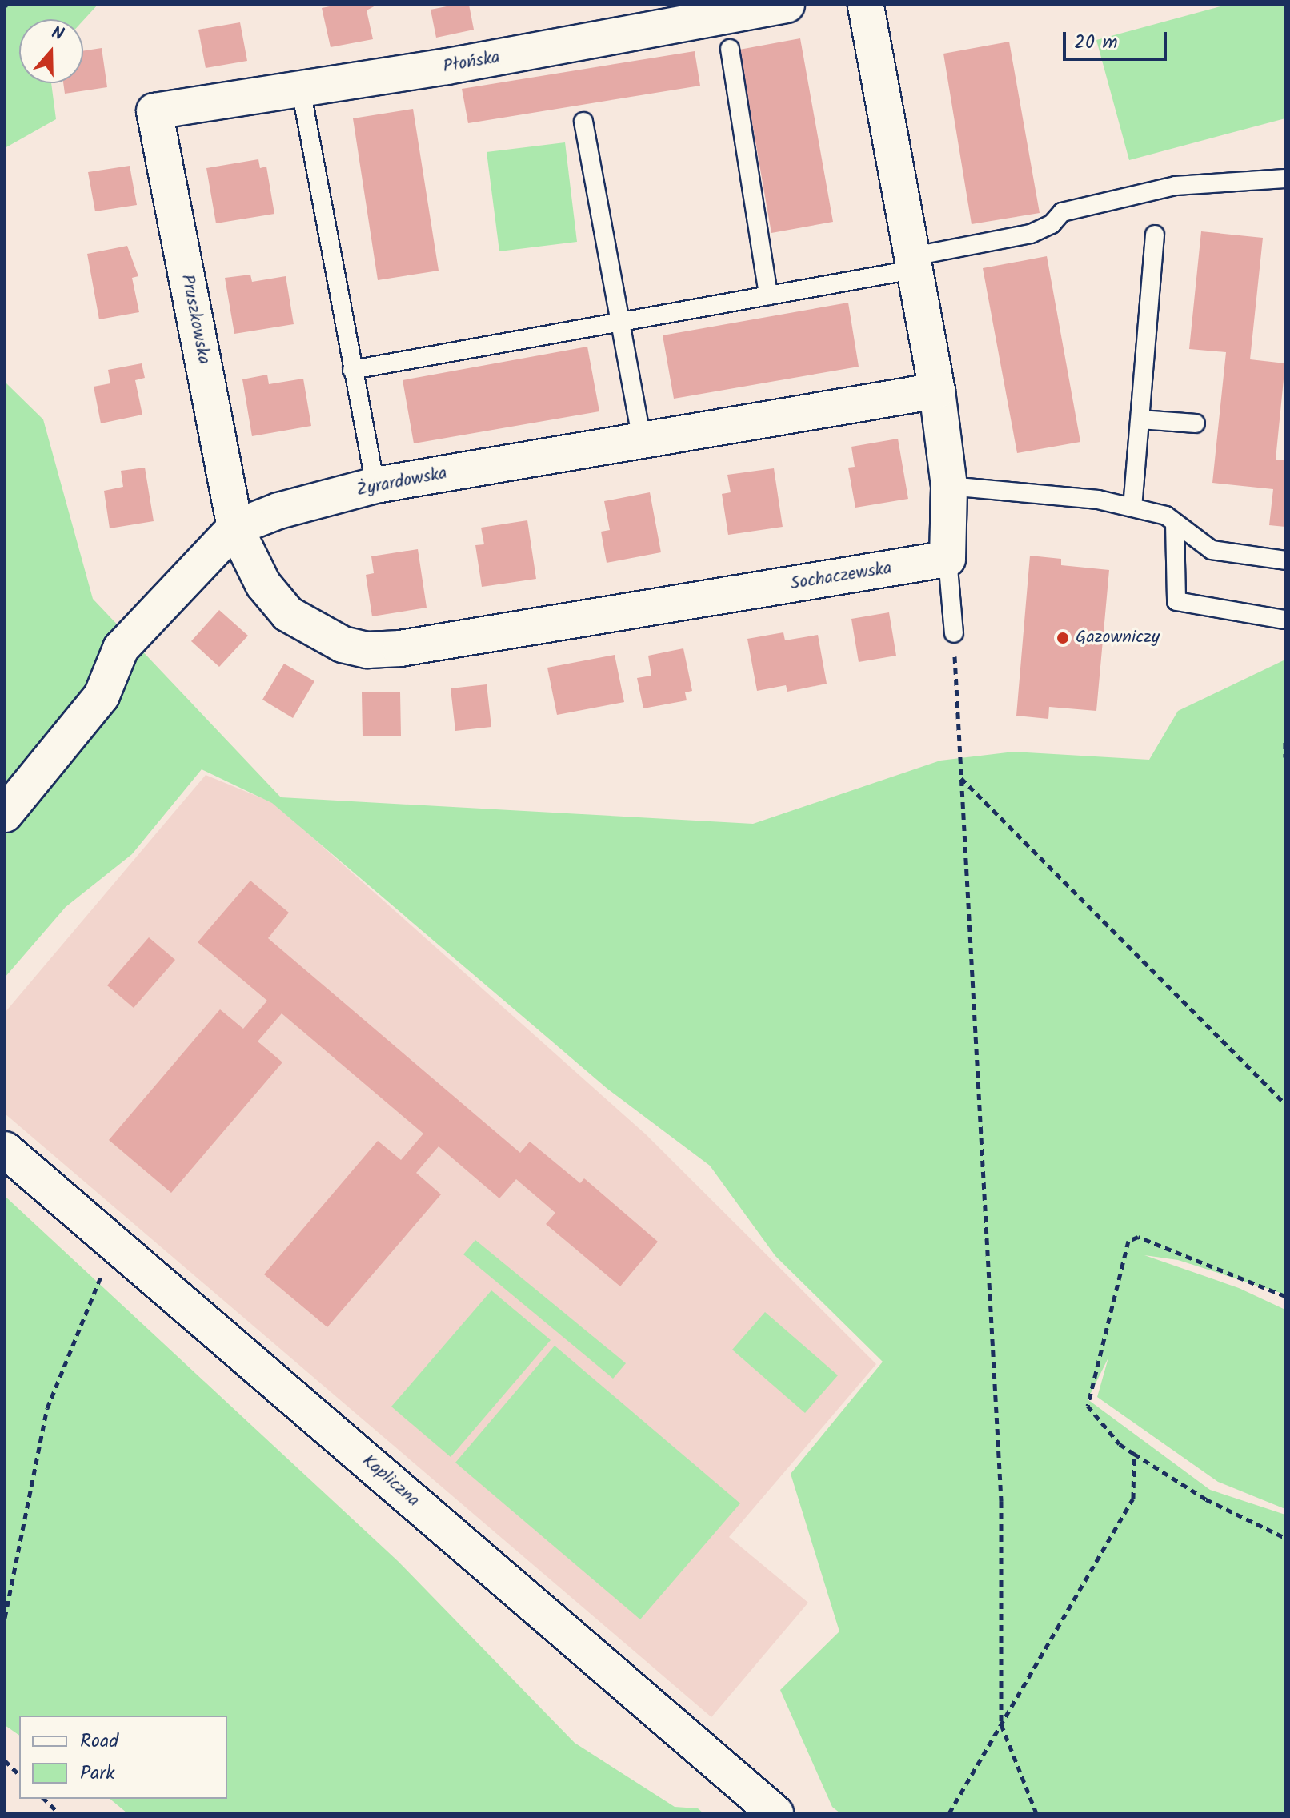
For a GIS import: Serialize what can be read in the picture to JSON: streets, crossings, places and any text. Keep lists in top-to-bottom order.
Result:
{
  "streets": {
    "street": [
      "Płońska",
      "Pruszkowska",
      "Żyrardowska",
      "Sochaczewska",
      "Kapliczna"
    ]
  },
  "crossings": [
    ["Płońska", "Pruszkowska"],
    ["Pruszkowska", "Żyrardowska"],
    ["Pruszkowska", "Sochaczewska"],
    ["Żyrardowska", "Sochaczewska"]
  ],
  "places": ["Gazowniczy"],
  "legend": ["Road", "Park"],
  "scale_bar": "20 m",
  "north": "top"
}
